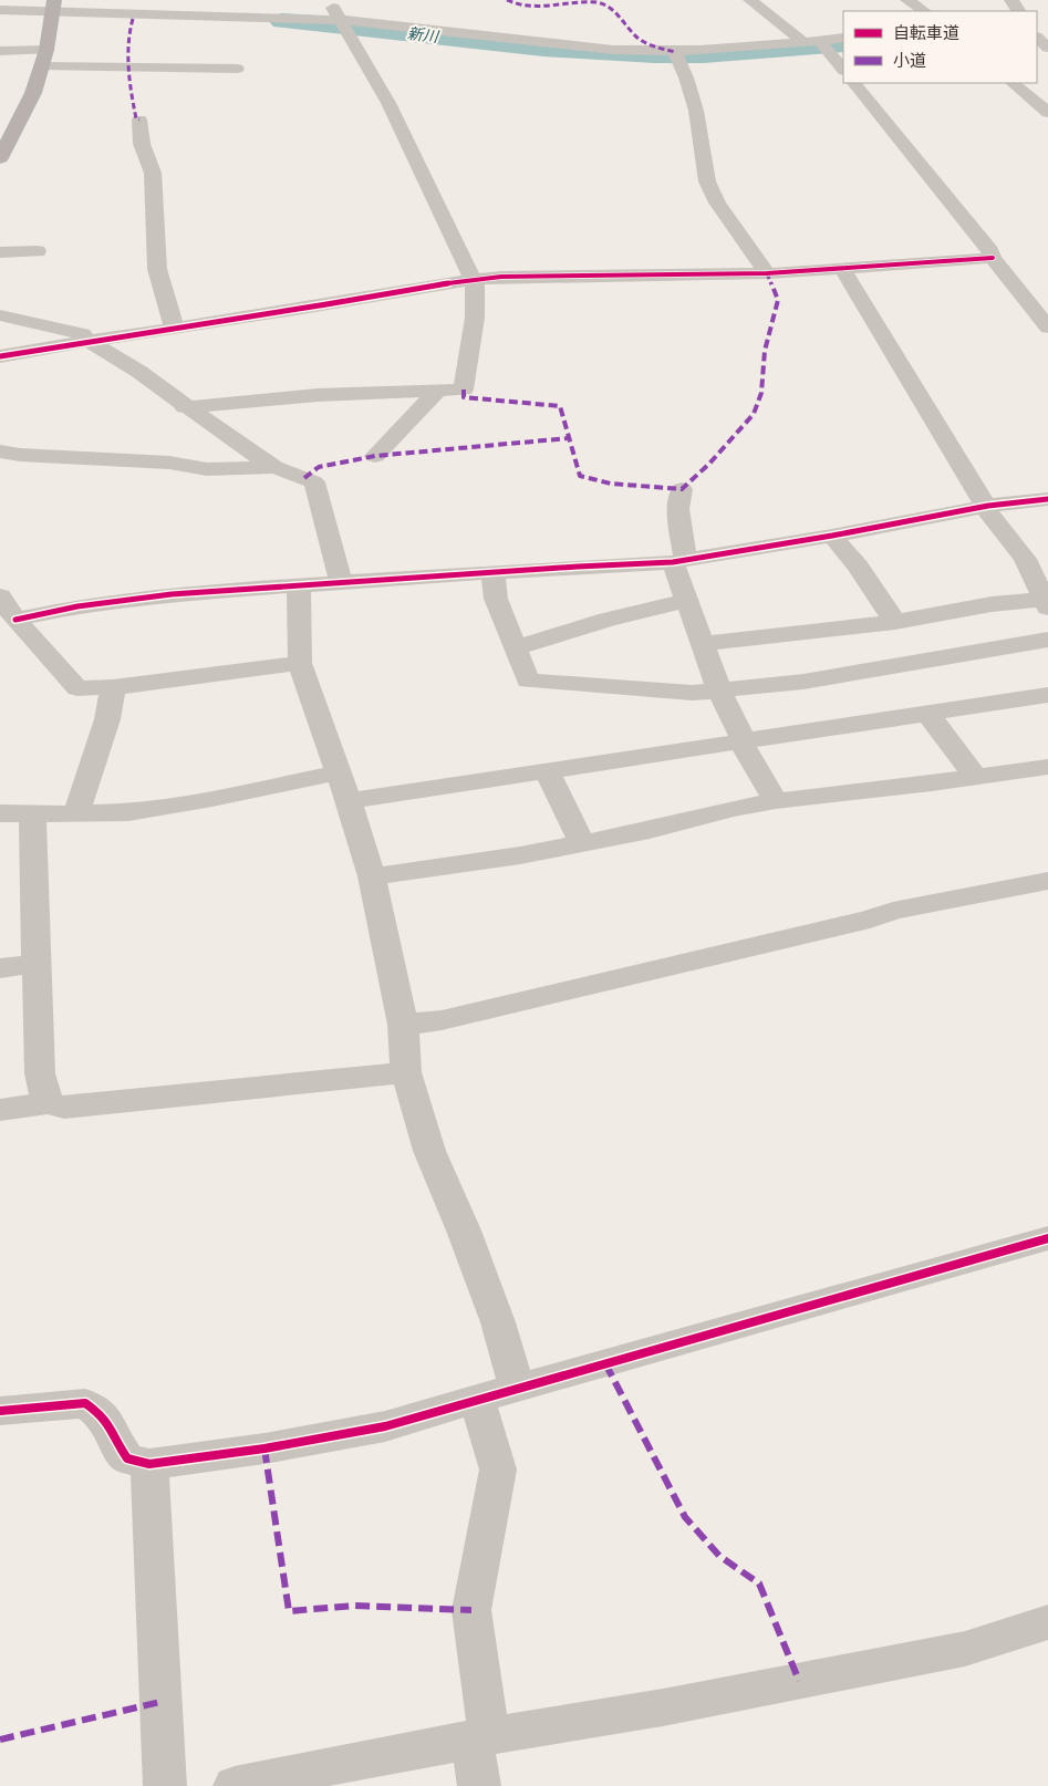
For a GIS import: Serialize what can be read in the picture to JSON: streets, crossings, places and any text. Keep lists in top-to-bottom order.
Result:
{
  "water": ["新川"],
  "legend": ["自転車道", "小道"]
}
